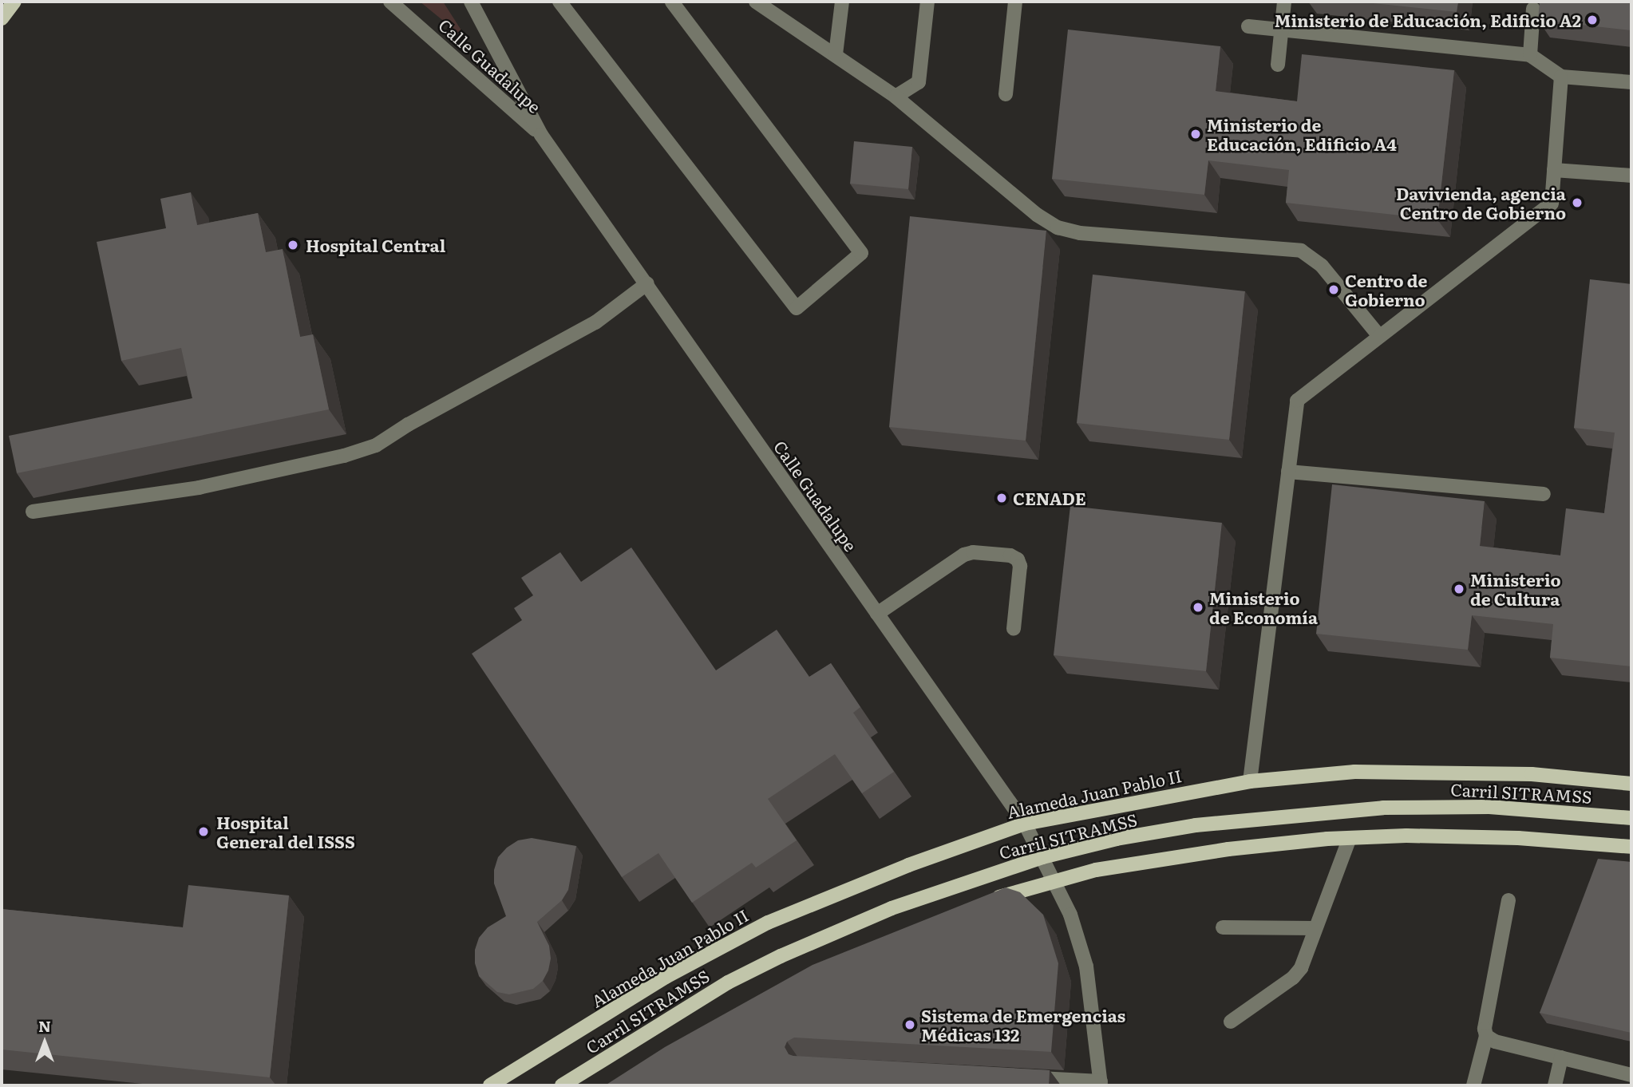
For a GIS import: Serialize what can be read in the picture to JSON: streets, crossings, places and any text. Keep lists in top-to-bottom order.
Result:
{
  "streets": {
    "main road": ["Carril SITRAMSS", "Alameda Juan Pablo II"],
    "street": ["Calle Guadalupe"]
  },
  "crossings": [
    ["Calle Guadalupe", "Carril SITRAMSS"],
    ["Calle Guadalupe", "Alameda Juan Pablo II"]
  ],
  "places": [
    "Ministerio de Educación, Edificio A2",
    "Ministerio de Educación, Edificio A4",
    "Davivienda, agencia Centro de Gobierno",
    "Hospital Central",
    "Centro de Gobierno",
    "CENADE",
    "Ministerio de Cultura",
    "Ministerio de Economía",
    "Hospital General del ISSS",
    "Sistema de Emergencias Médicas 132"
  ],
  "north": "top"
}
